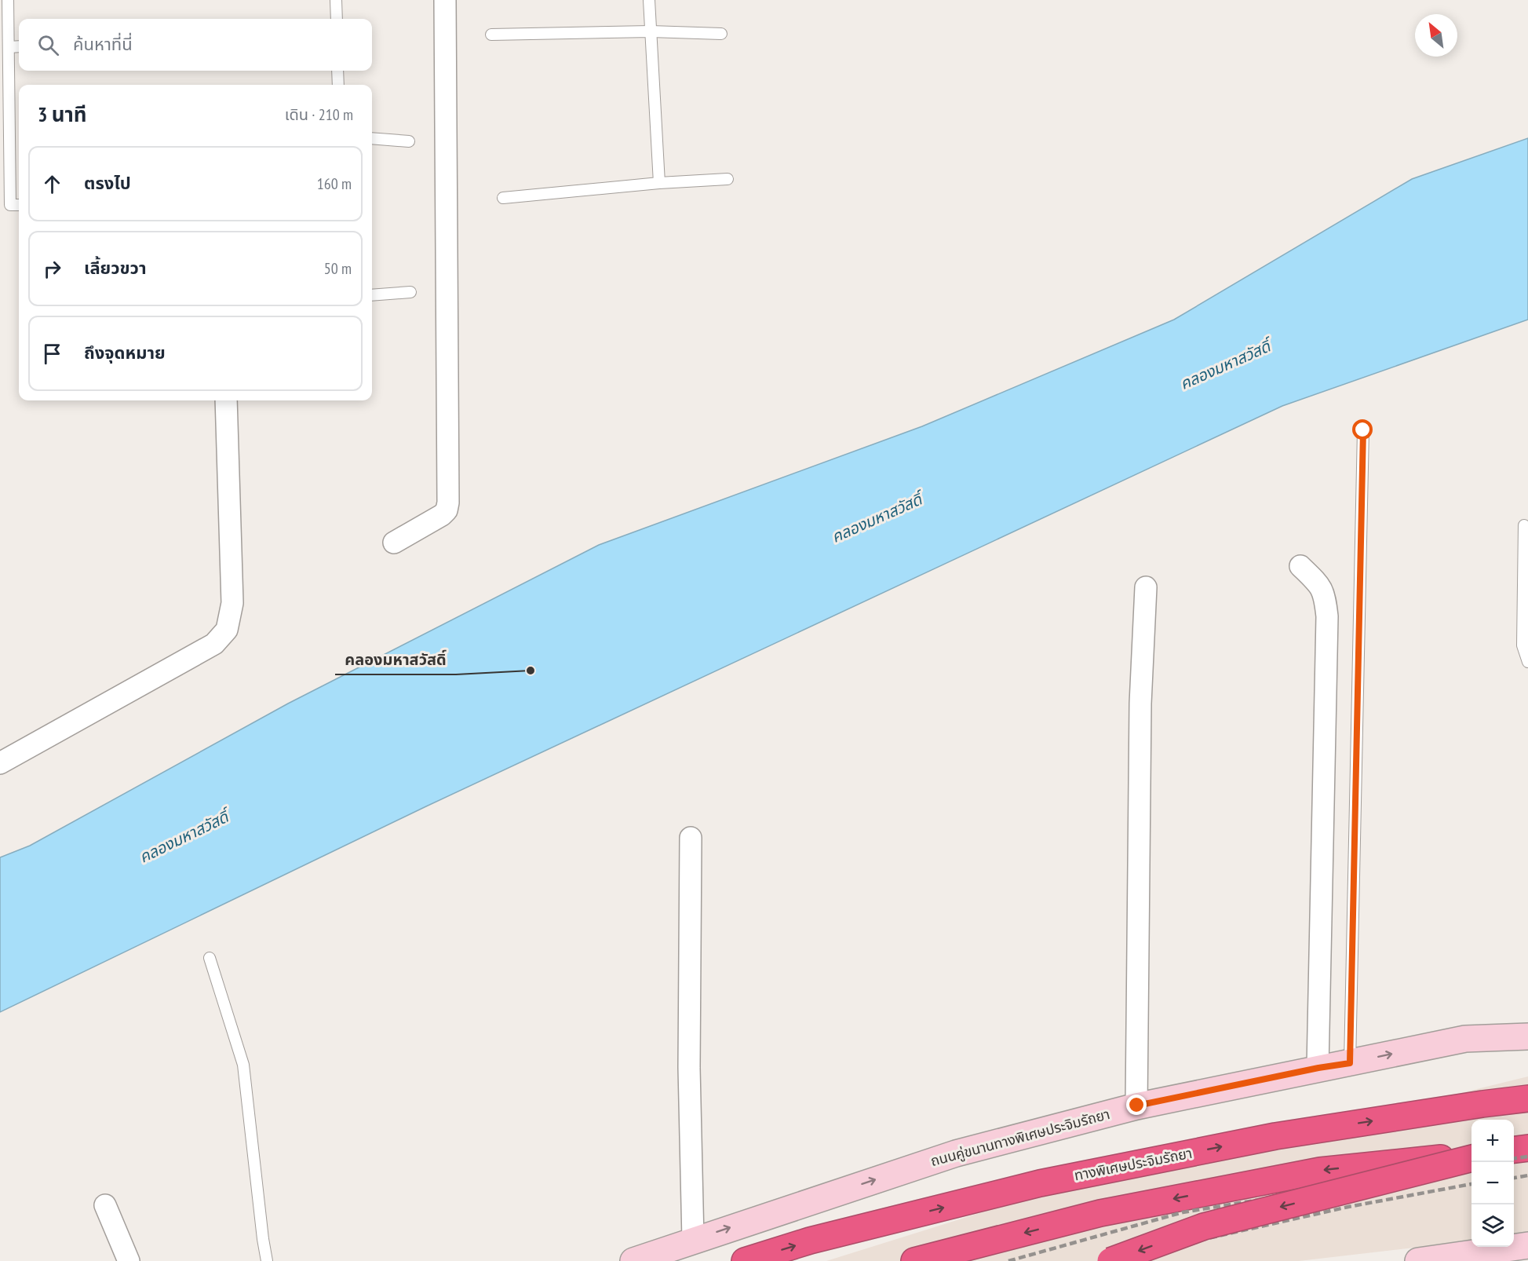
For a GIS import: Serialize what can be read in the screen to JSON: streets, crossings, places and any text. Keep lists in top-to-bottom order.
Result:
{
  "streets": {
    "highway": ["ทางพิเศษประจิมรัถยา"],
    "main road": ["ถนนคู่ขนานทางพิเศษประจิมรัถยา"]
  },
  "one_way": ["ถนนคู่ขนานทางพิเศษประจิมรัถยา"],
  "water": ["คลองมหาสวัสดิ์"],
  "places": ["คลองมหาสวัสดิ์"],
  "north": "top left",
  "page": {
    "search": "ค้นหาที่นี่",
    "heading": ["3 นาที", "เดิน · 210 m"],
    "list": [
      ["ตรงไป", "160 m"],
      ["เลี้ยวขวา", "50 m"],
      "ถึงจุดหมาย"
    ],
    "map_buttons": ["+", "−"]
  }
}
